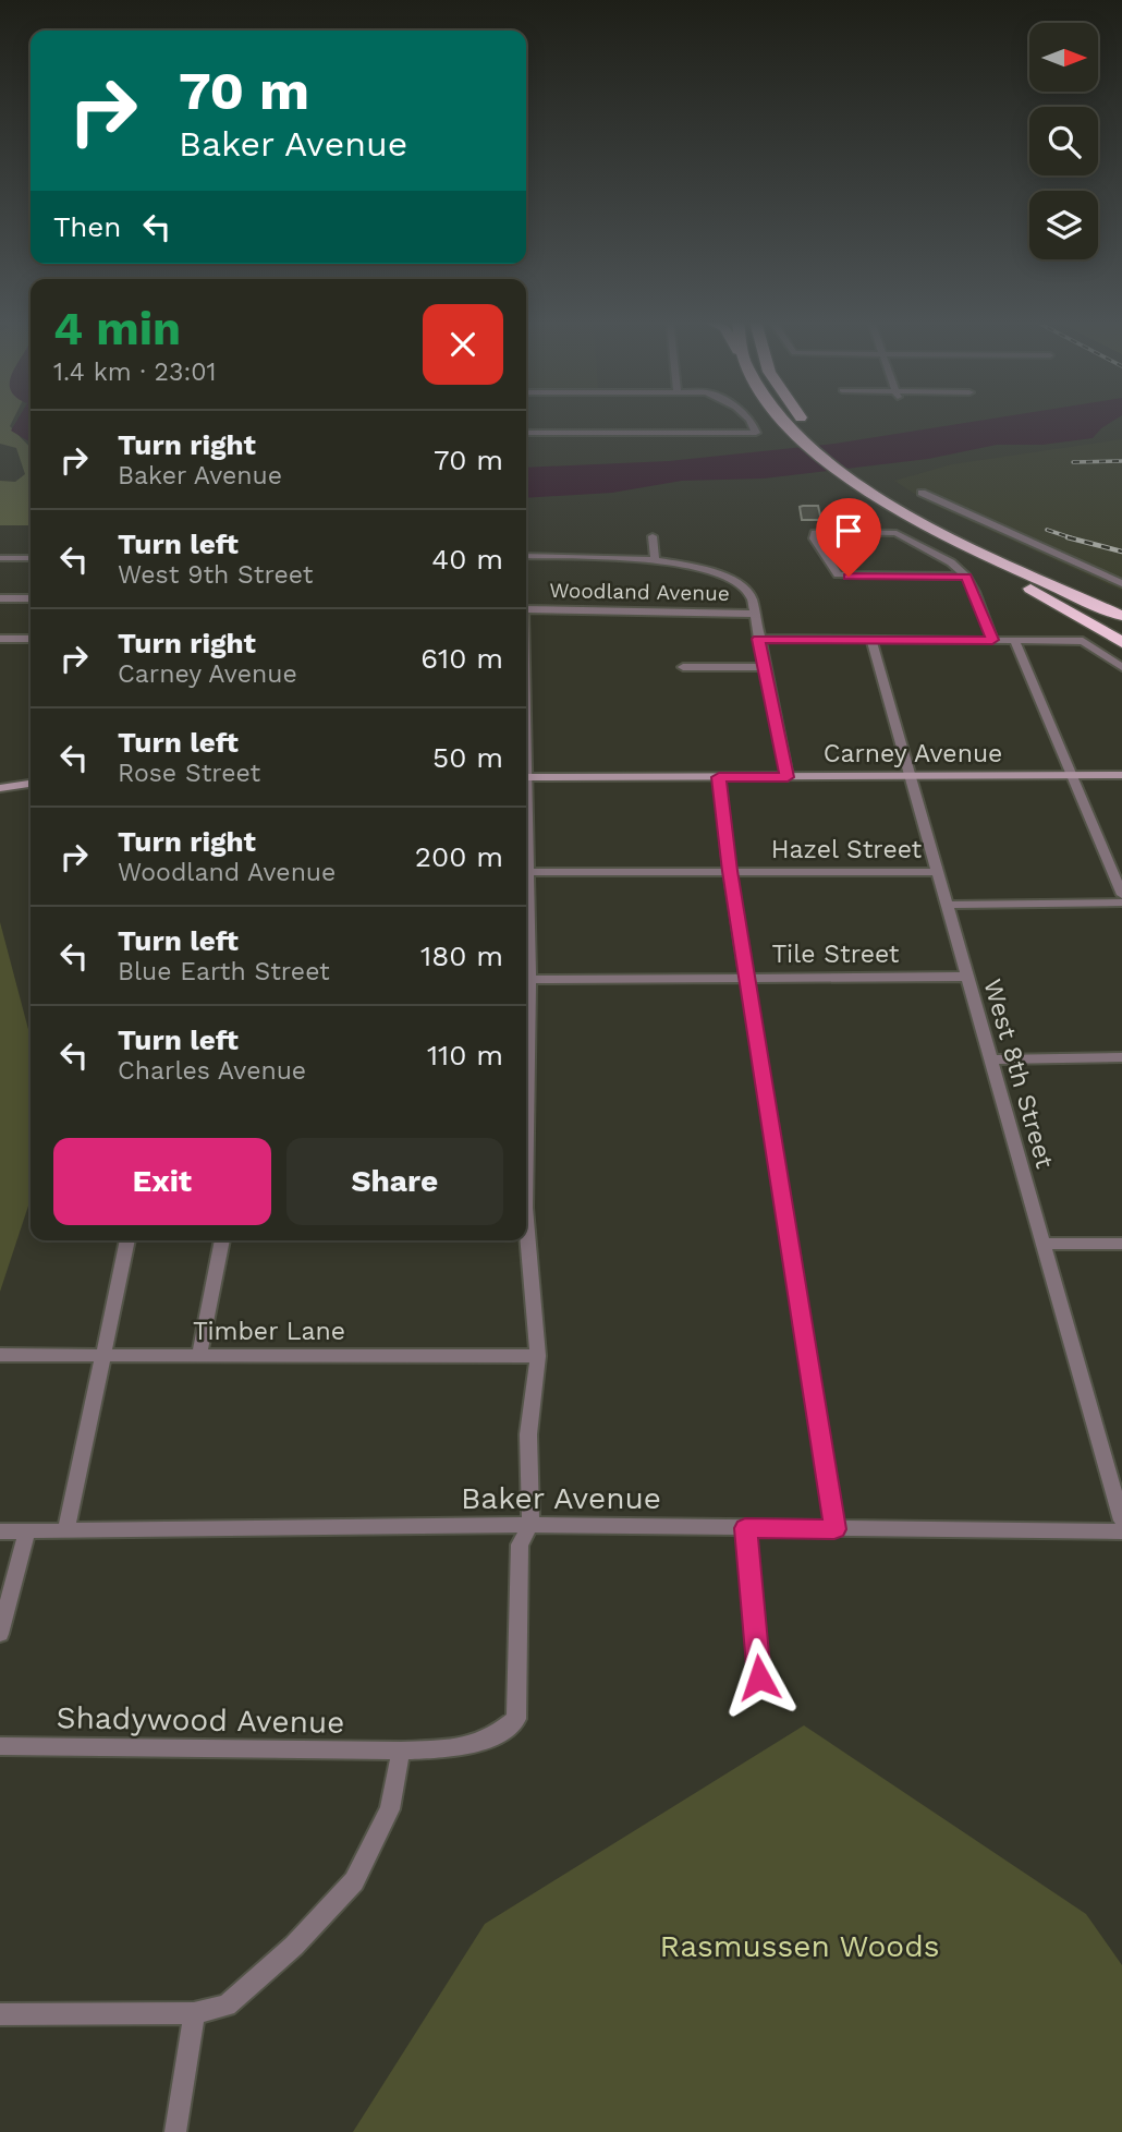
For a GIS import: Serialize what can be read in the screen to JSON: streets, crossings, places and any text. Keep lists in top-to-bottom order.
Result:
{
  "streets": {
    "main road": ["Carney Avenue"],
    "street": [
      "Woodland Avenue",
      "Hazel Street",
      "Tile Street",
      "West 8th Street",
      "Timber Lane",
      "Baker Avenue",
      "Shadywood Avenue"
    ]
  },
  "crossings": [
    ["Carney Avenue", "West 8th Street"],
    ["Hazel Street", "West 8th Street"],
    ["Tile Street", "West 8th Street"]
  ],
  "parks": ["Rasmussen Woods"],
  "north": "right",
  "page": {
    "turn": ["70 m", "Baker Avenue"],
    "then": "Then",
    "heading": ["4 min", "1.4 km · 23:01"],
    "list": [
      {
        "name": "Turn right",
        "note": "Baker Avenue",
        "value": "70 m"
      },
      {
        "name": "Turn left",
        "note": "West 9th Street",
        "value": "40 m"
      },
      {
        "name": "Turn right",
        "note": "Carney Avenue",
        "value": "610 m"
      },
      {
        "name": "Turn left",
        "note": "Rose Street",
        "value": "50 m"
      },
      {
        "name": "Turn right",
        "note": "Woodland Avenue",
        "value": "200 m"
      },
      {
        "name": "Turn left",
        "note": "Blue Earth Street",
        "value": "180 m"
      },
      {
        "name": "Turn left",
        "note": "Charles Avenue",
        "value": "110 m"
      }
    ],
    "buttons": ["Exit", "Share"]
  }
}
